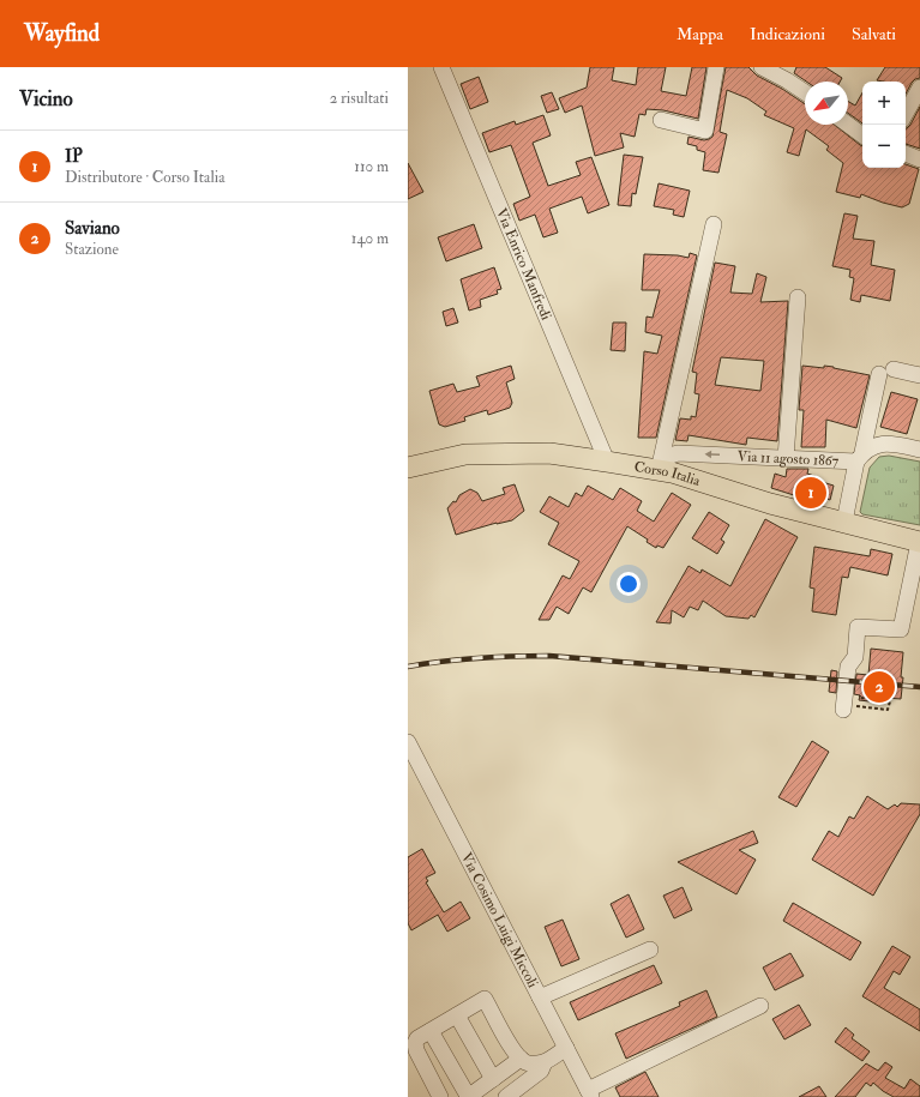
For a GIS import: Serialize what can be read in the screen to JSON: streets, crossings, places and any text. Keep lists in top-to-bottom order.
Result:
{
  "streets": {
    "main road": ["Corso Italia"],
    "street": ["Via Enrico Manfredi", "Via 11 agosto 1867", "Via Cosimo Luigi Miccoli"]
  },
  "crossings": [
    ["Via Enrico Manfredi", "Corso Italia"],
    ["Via 11 agosto 1867", "Corso Italia"]
  ],
  "one_way": ["Via 11 agosto 1867"],
  "north": "bottom left",
  "page": {
    "header": "Wayfind",
    "nav": ["Mappa", "Indicazioni", "Salvati"],
    "heading": ["Vicino", "2 risultati"],
    "map_buttons": ["+", "−"],
    "list": [
      {
        "mark": "1",
        "name": "IP",
        "note": "Distributore · Corso Italia",
        "value": "110 m"
      },
      {
        "mark": "2",
        "name": "Saviano",
        "note": "Stazione",
        "value": "140 m"
      }
    ],
    "pins": ["1", "2"]
  }
}
